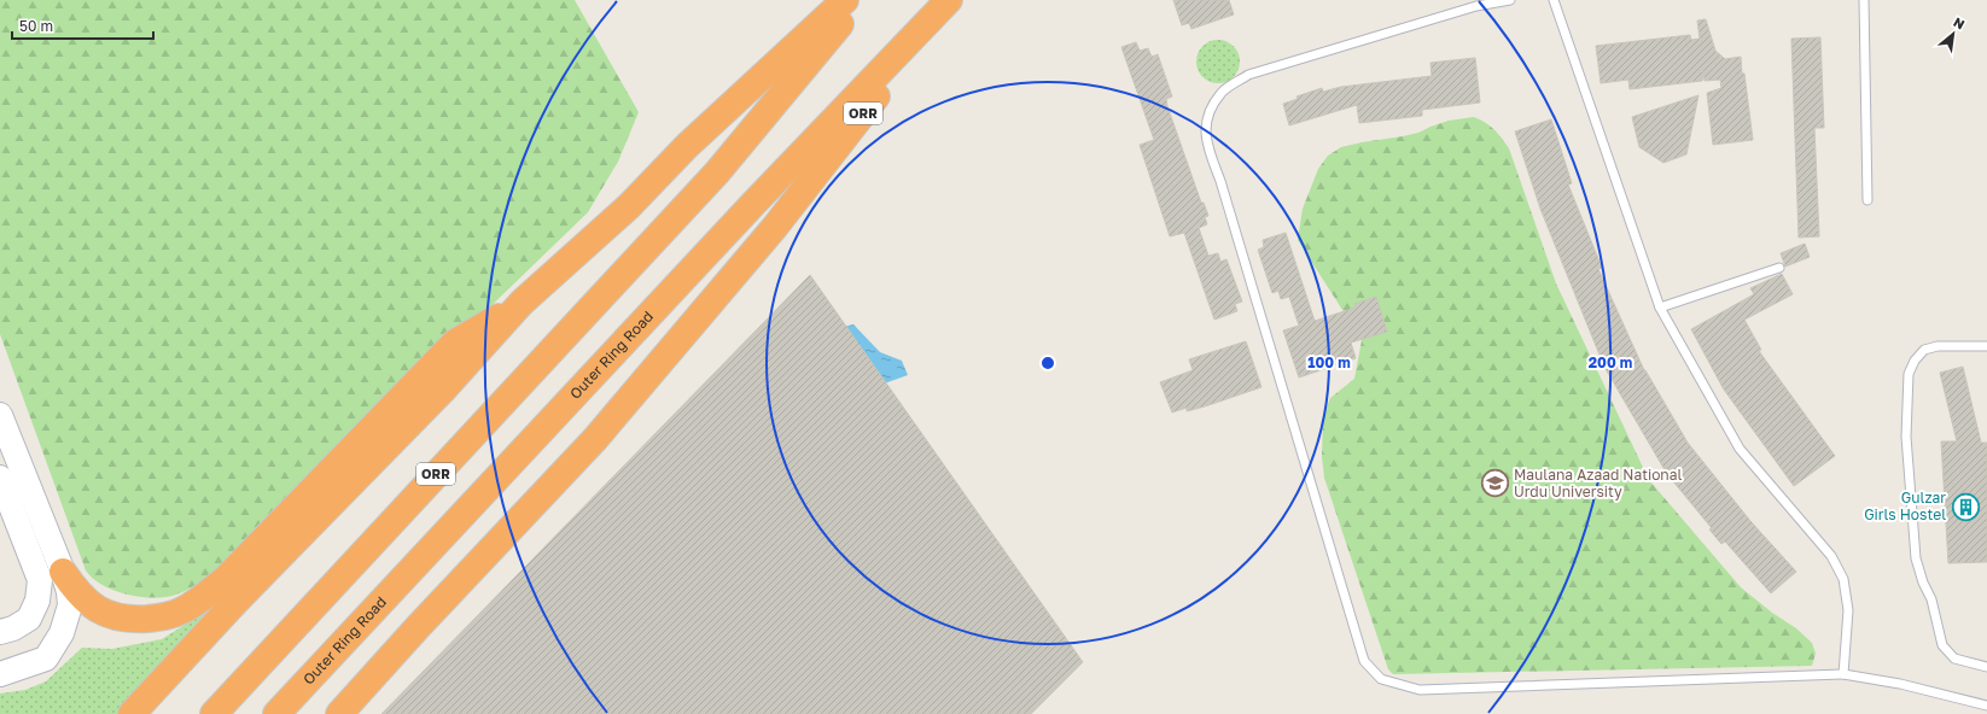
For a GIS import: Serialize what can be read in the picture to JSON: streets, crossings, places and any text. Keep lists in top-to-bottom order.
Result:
{
  "streets": {
    "highway": ["ORR", "Outer Ring Road"]
  },
  "crossings": [
    ["ORR", "Outer Ring Road"]
  ],
  "places": {
    "school or university": ["Maulana Azaad National Urdu University"],
    "building": ["Gulzar Girls Hostel"]
  },
  "scale_bar": "50 m",
  "north": "top right",
  "rings": ["100 m", "200 m"]
}
